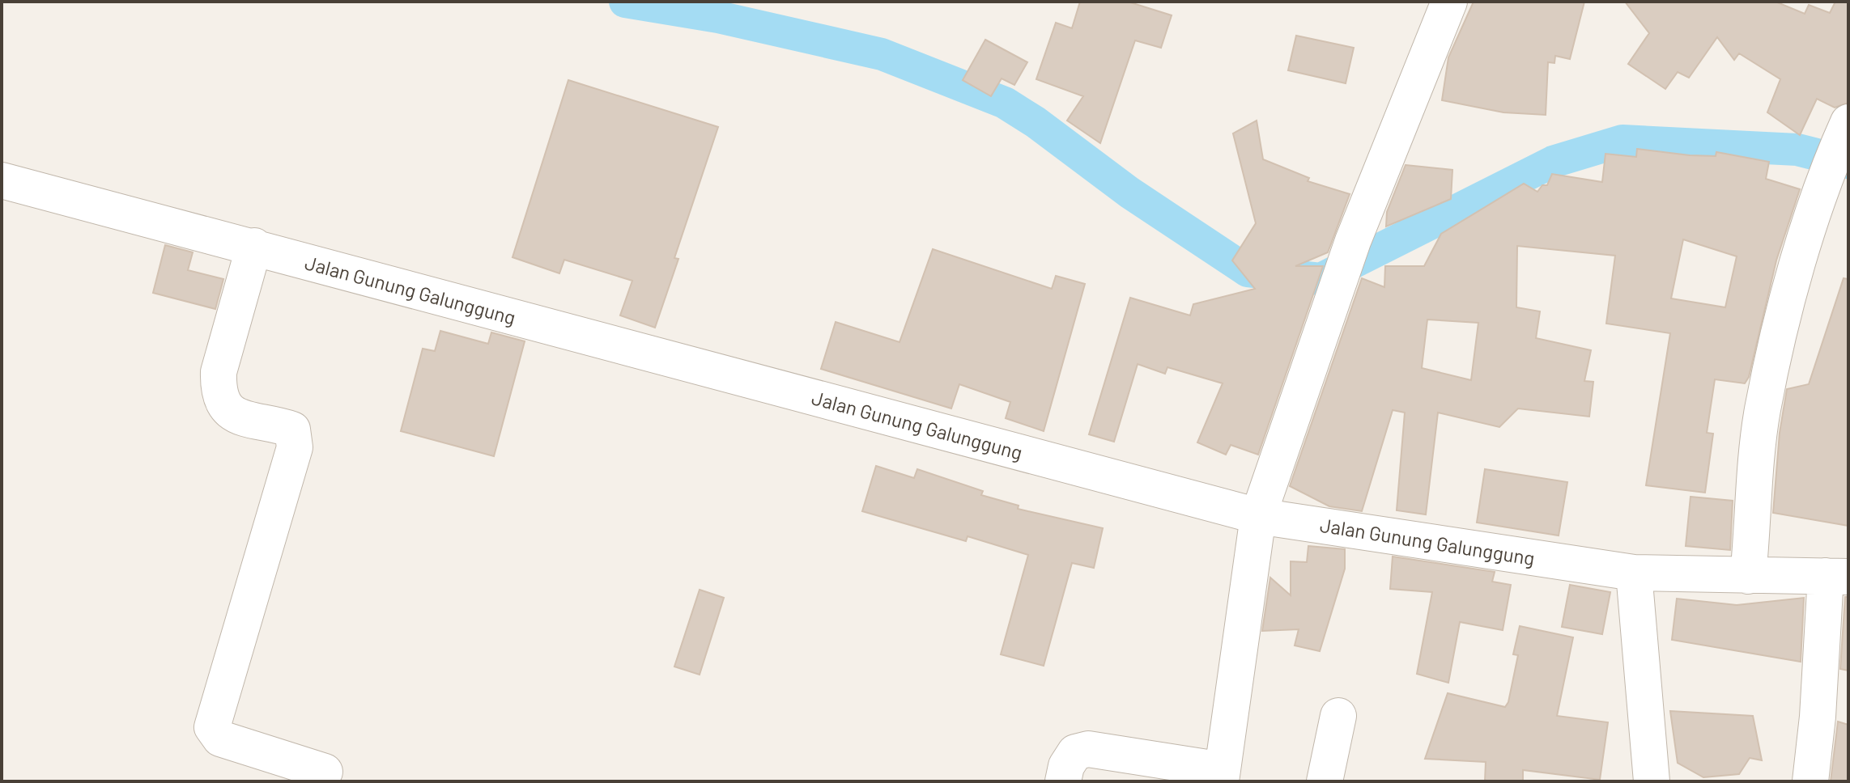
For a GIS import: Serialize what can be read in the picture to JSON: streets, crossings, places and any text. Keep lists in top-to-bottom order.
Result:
{
  "streets": {
    "street": ["Jalan Gunung Galunggung"]
  }
}
